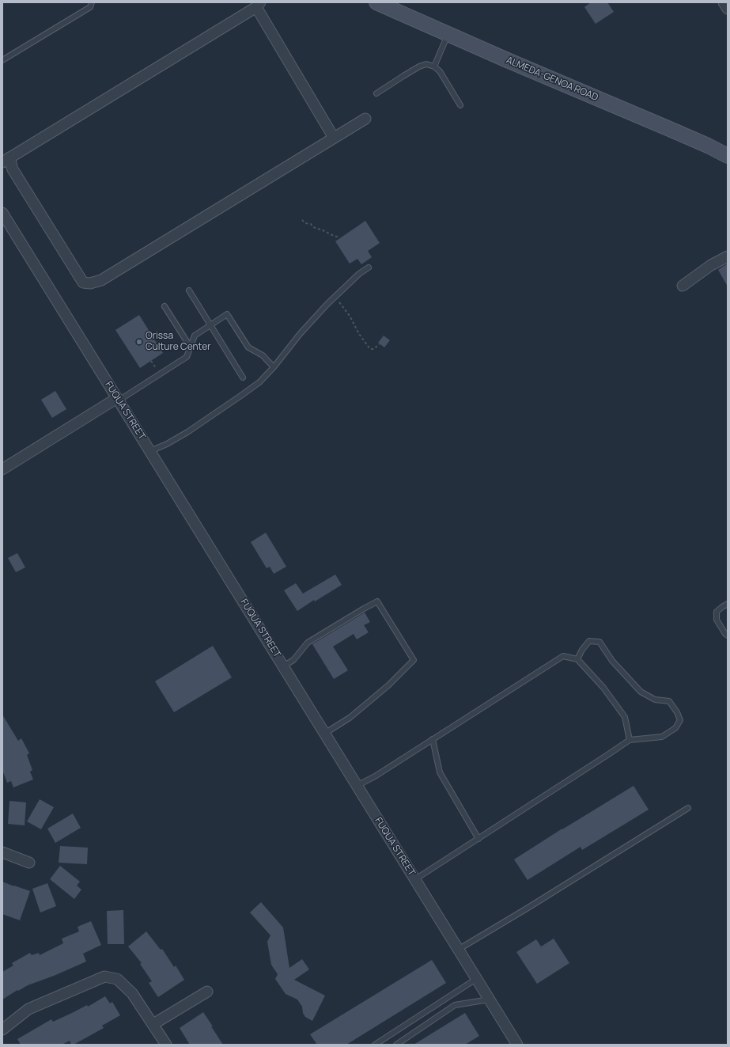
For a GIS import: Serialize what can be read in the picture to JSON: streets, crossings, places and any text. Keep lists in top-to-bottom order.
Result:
{
  "streets": {
    "main road": ["ALMEDA-GENOA ROAD"],
    "street": ["FUQUA STREET"]
  },
  "places": ["Orissa Culture Center"]
}
